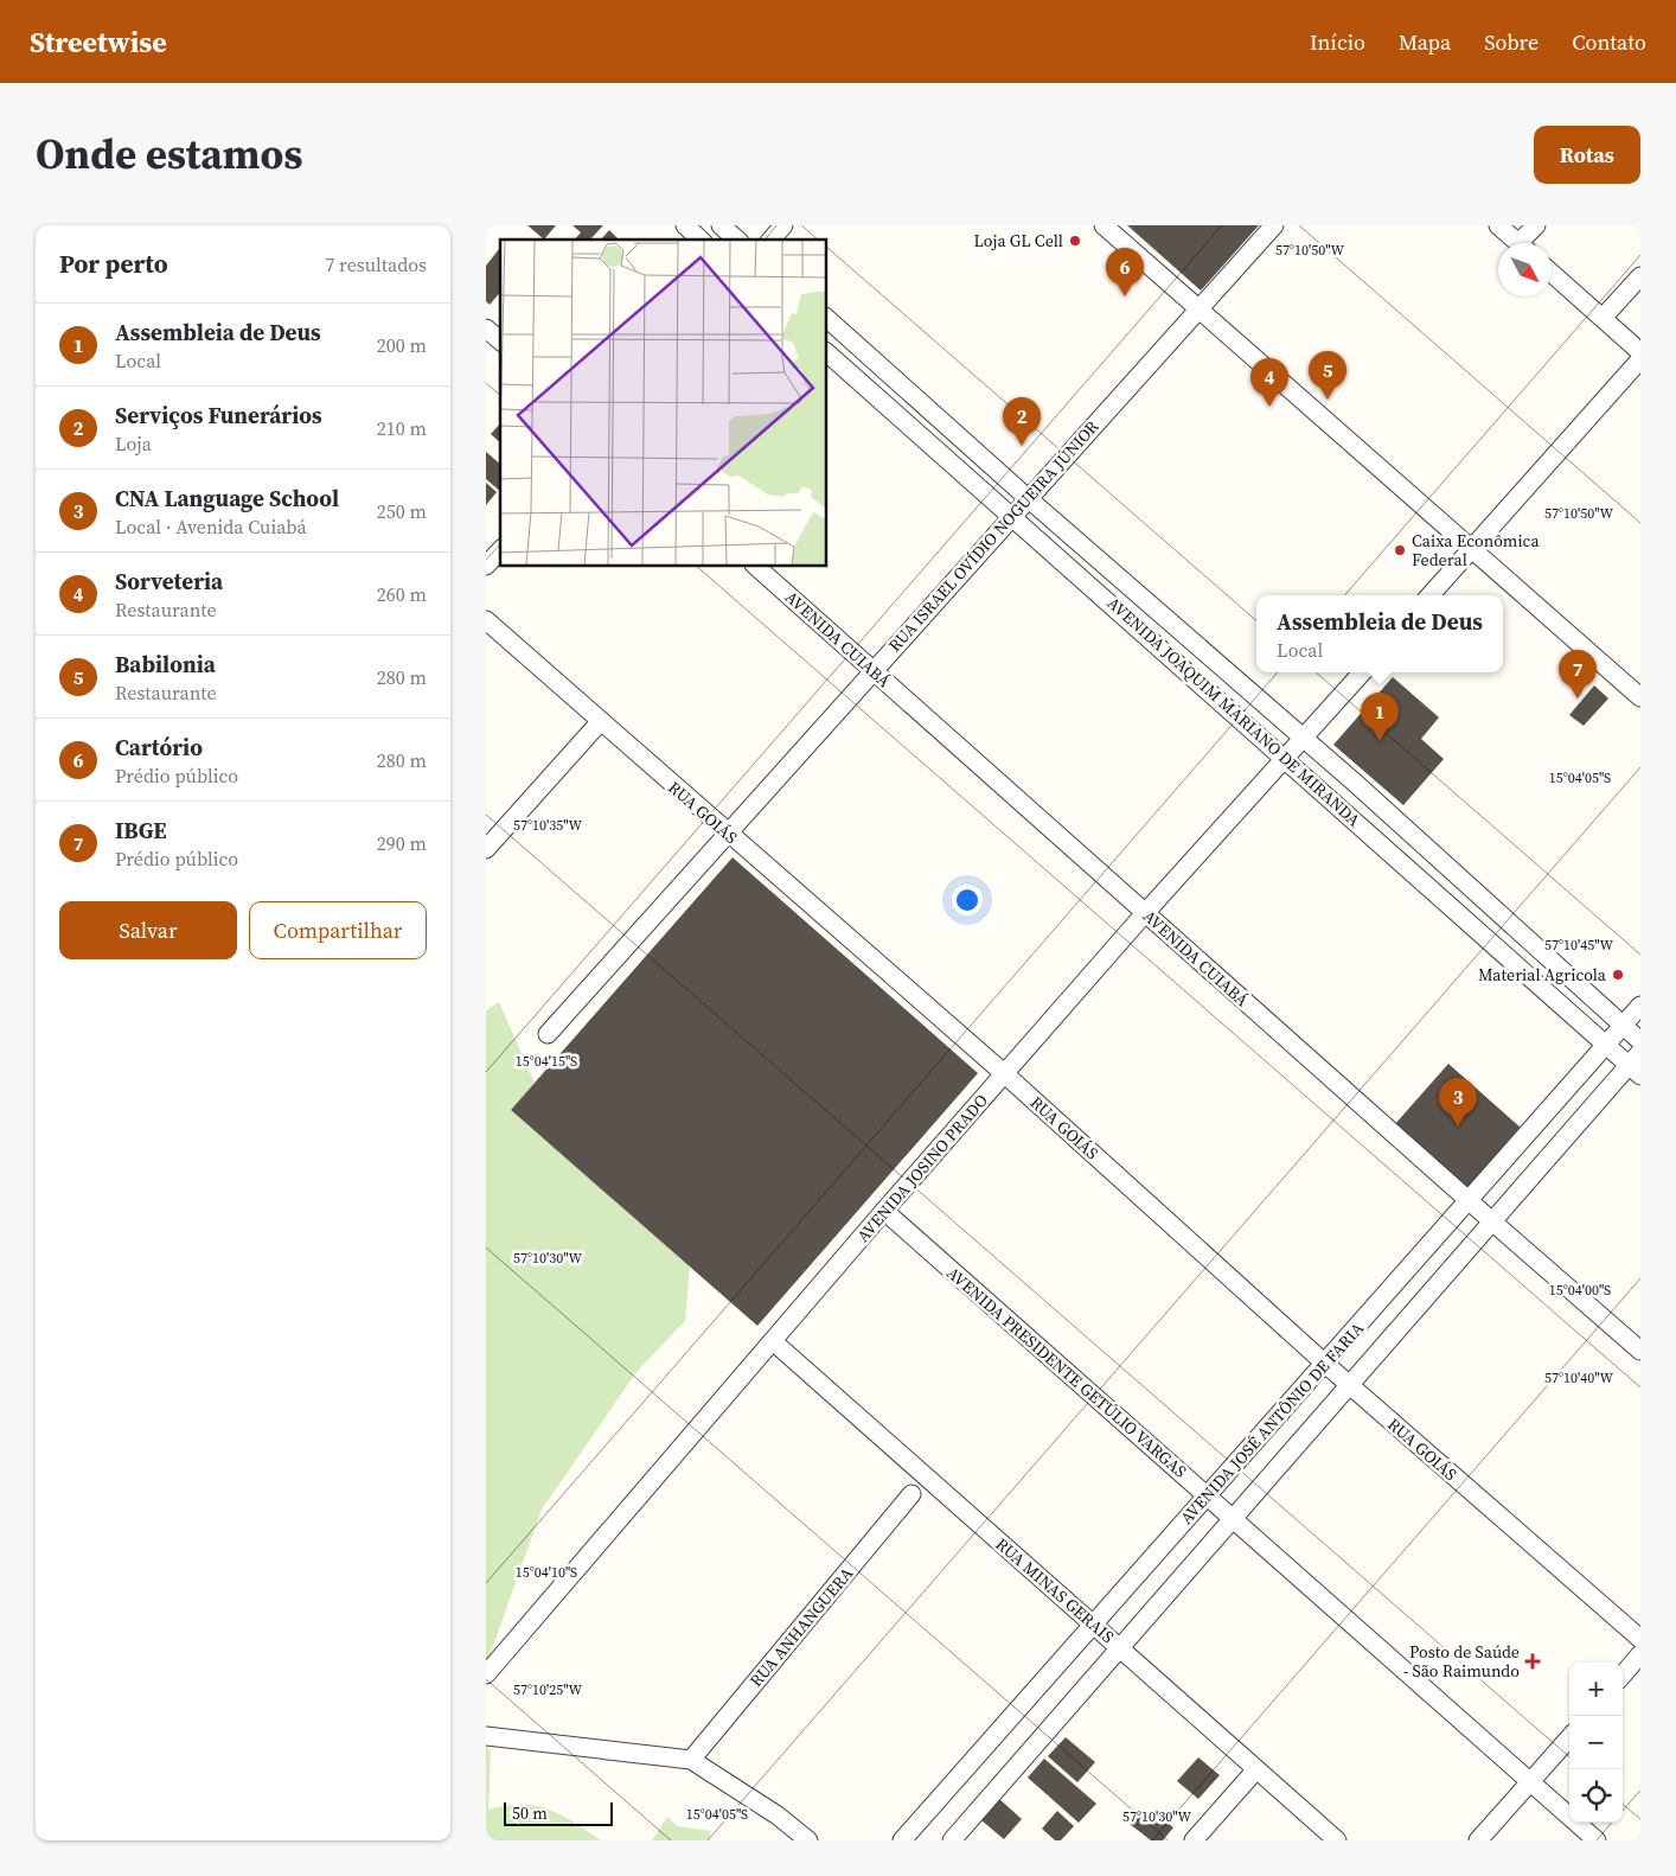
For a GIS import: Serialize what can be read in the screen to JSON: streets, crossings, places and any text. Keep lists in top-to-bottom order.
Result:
{
  "streets": {
    "street": [
      "RUA ISRAEL OVÍDIO NOGUEIRA JÚNIOR",
      "AVENIDA CUIABÁ",
      "AVENIDA JOAQUIM MARIANO DE MIRANDA",
      "RUA GOIÁS",
      "AVENIDA JOSINO PRADO",
      "AVENIDA PRESIDENTE GETÚLIO VARGAS",
      "AVENIDA JOSÉ ANTÔNIO DE FARIA",
      "RUA MINAS GERAIS",
      "RUA ANHANGUERA"
    ]
  },
  "crossings": [
    ["RUA ISRAEL OVÍDIO NOGUEIRA JÚNIOR", "AVENIDA CUIABÁ"],
    ["RUA ISRAEL OVÍDIO NOGUEIRA JÚNIOR", "AVENIDA JOAQUIM MARIANO DE MIRANDA"],
    ["RUA ISRAEL OVÍDIO NOGUEIRA JÚNIOR", "RUA GOIÁS"],
    ["AVENIDA CUIABÁ", "AVENIDA JOSINO PRADO"],
    ["AVENIDA CUIABÁ", "AVENIDA JOSÉ ANTÔNIO DE FARIA"],
    ["AVENIDA JOAQUIM MARIANO DE MIRANDA", "AVENIDA JOSINO PRADO"],
    ["AVENIDA JOAQUIM MARIANO DE MIRANDA", "AVENIDA JOSÉ ANTÔNIO DE FARIA"],
    ["RUA GOIÁS", "AVENIDA JOSINO PRADO"],
    ["RUA GOIÁS", "AVENIDA JOSÉ ANTÔNIO DE FARIA"],
    ["AVENIDA JOSINO PRADO", "AVENIDA PRESIDENTE GETÚLIO VARGAS"],
    ["AVENIDA JOSINO PRADO", "RUA MINAS GERAIS"],
    ["AVENIDA PRESIDENTE GETÚLIO VARGAS", "AVENIDA JOSÉ ANTÔNIO DE FARIA"],
    ["AVENIDA JOSÉ ANTÔNIO DE FARIA", "RUA MINAS GERAIS"]
  ],
  "places": {
    "other": ["Loja GL Cell", "Caixa Econômica Federal", "Material Agricola"],
    "health": ["Posto de Saúde - São Raimundo"]
  },
  "scale_bar": "50 m",
  "north": "bottom right",
  "page": {
    "header": "Streetwise",
    "nav": [
      "Início",
      "Mapa",
      "Sobre",
      "Contato"
    ],
    "title": "Onde estamos",
    "buttons": [
      "Rotas",
      ["Salvar", "Compartilhar"]
    ],
    "heading": ["Por perto", "7 resultados"],
    "pins": [
      "6",
      "5",
      "4",
      "2",
      "7",
      "1",
      "3"
    ],
    "list": [
      {
        "mark": "1",
        "name": "Assembleia de Deus",
        "note": "Local",
        "value": "200 m"
      },
      {
        "mark": "2",
        "name": "Serviços Funerários",
        "note": "Loja",
        "value": "210 m"
      },
      {
        "mark": "3",
        "name": "CNA Language School",
        "note": "Local · Avenida Cuiabá",
        "value": "250 m"
      },
      {
        "mark": "4",
        "name": "Sorveteria",
        "note": "Restaurante",
        "value": "260 m"
      },
      {
        "mark": "5",
        "name": "Babilonia",
        "note": "Restaurante",
        "value": "280 m"
      },
      {
        "mark": "6",
        "name": "Cartório",
        "note": "Prédio público",
        "value": "280 m"
      },
      {
        "mark": "7",
        "name": "IBGE",
        "note": "Prédio público",
        "value": "290 m"
      }
    ],
    "popup": ["Assembleia de Deus", "Local"],
    "map_buttons": ["+", "−"],
    "scale": "50 m"
  },
  "coordinates": [
    "57°10'50\"W",
    "15°04'05\"S",
    "57°10'35\"W",
    "57°10'45\"W",
    "15°04'15\"S",
    "57°10'30\"W",
    "15°04'00\"S",
    "57°10'40\"W",
    "15°04'10\"S",
    "57°10'25\"W"
  ]
}
